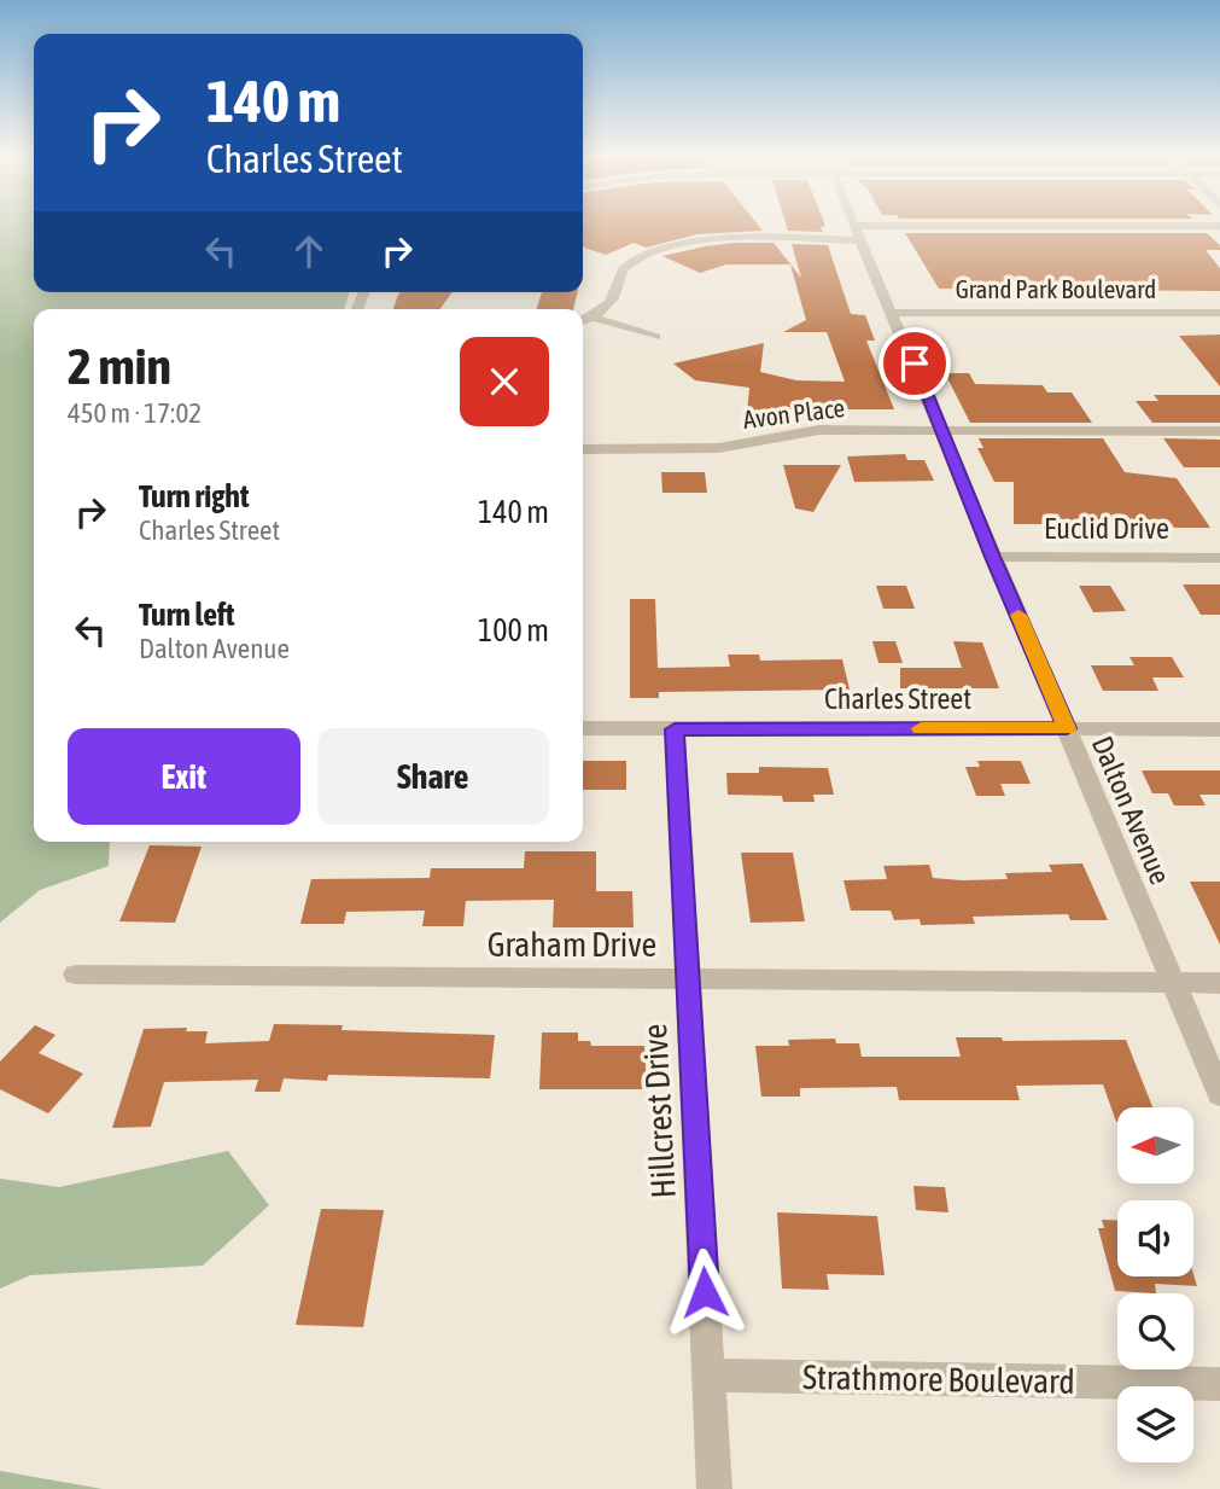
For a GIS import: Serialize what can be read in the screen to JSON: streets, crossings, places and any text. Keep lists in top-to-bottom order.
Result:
{
  "streets": {
    "street": [
      "Grand Park Boulevard",
      "Avon Place",
      "Euclid Drive",
      "Charles Street",
      "Dalton Avenue",
      "Graham Drive",
      "Hillcrest Drive",
      "Strathmore Boulevard"
    ]
  },
  "crossings": [
    ["Grand Park Boulevard", "Dalton Avenue"],
    ["Avon Place", "Dalton Avenue"],
    ["Euclid Drive", "Dalton Avenue"],
    ["Charles Street", "Dalton Avenue"],
    ["Charles Street", "Hillcrest Drive"],
    ["Dalton Avenue", "Graham Drive"],
    ["Graham Drive", "Hillcrest Drive"],
    ["Hillcrest Drive", "Strathmore Boulevard"]
  ],
  "north": "left",
  "page": {
    "turn": ["140 m", "Charles Street"],
    "heading": ["2 min", "450 m · 17:02"],
    "list": [
      {
        "name": "Turn right",
        "note": "Charles Street",
        "value": "140 m"
      },
      {
        "name": "Turn left",
        "note": "Dalton Avenue",
        "value": "100 m"
      }
    ],
    "buttons": ["Exit", "Share"]
  }
}
